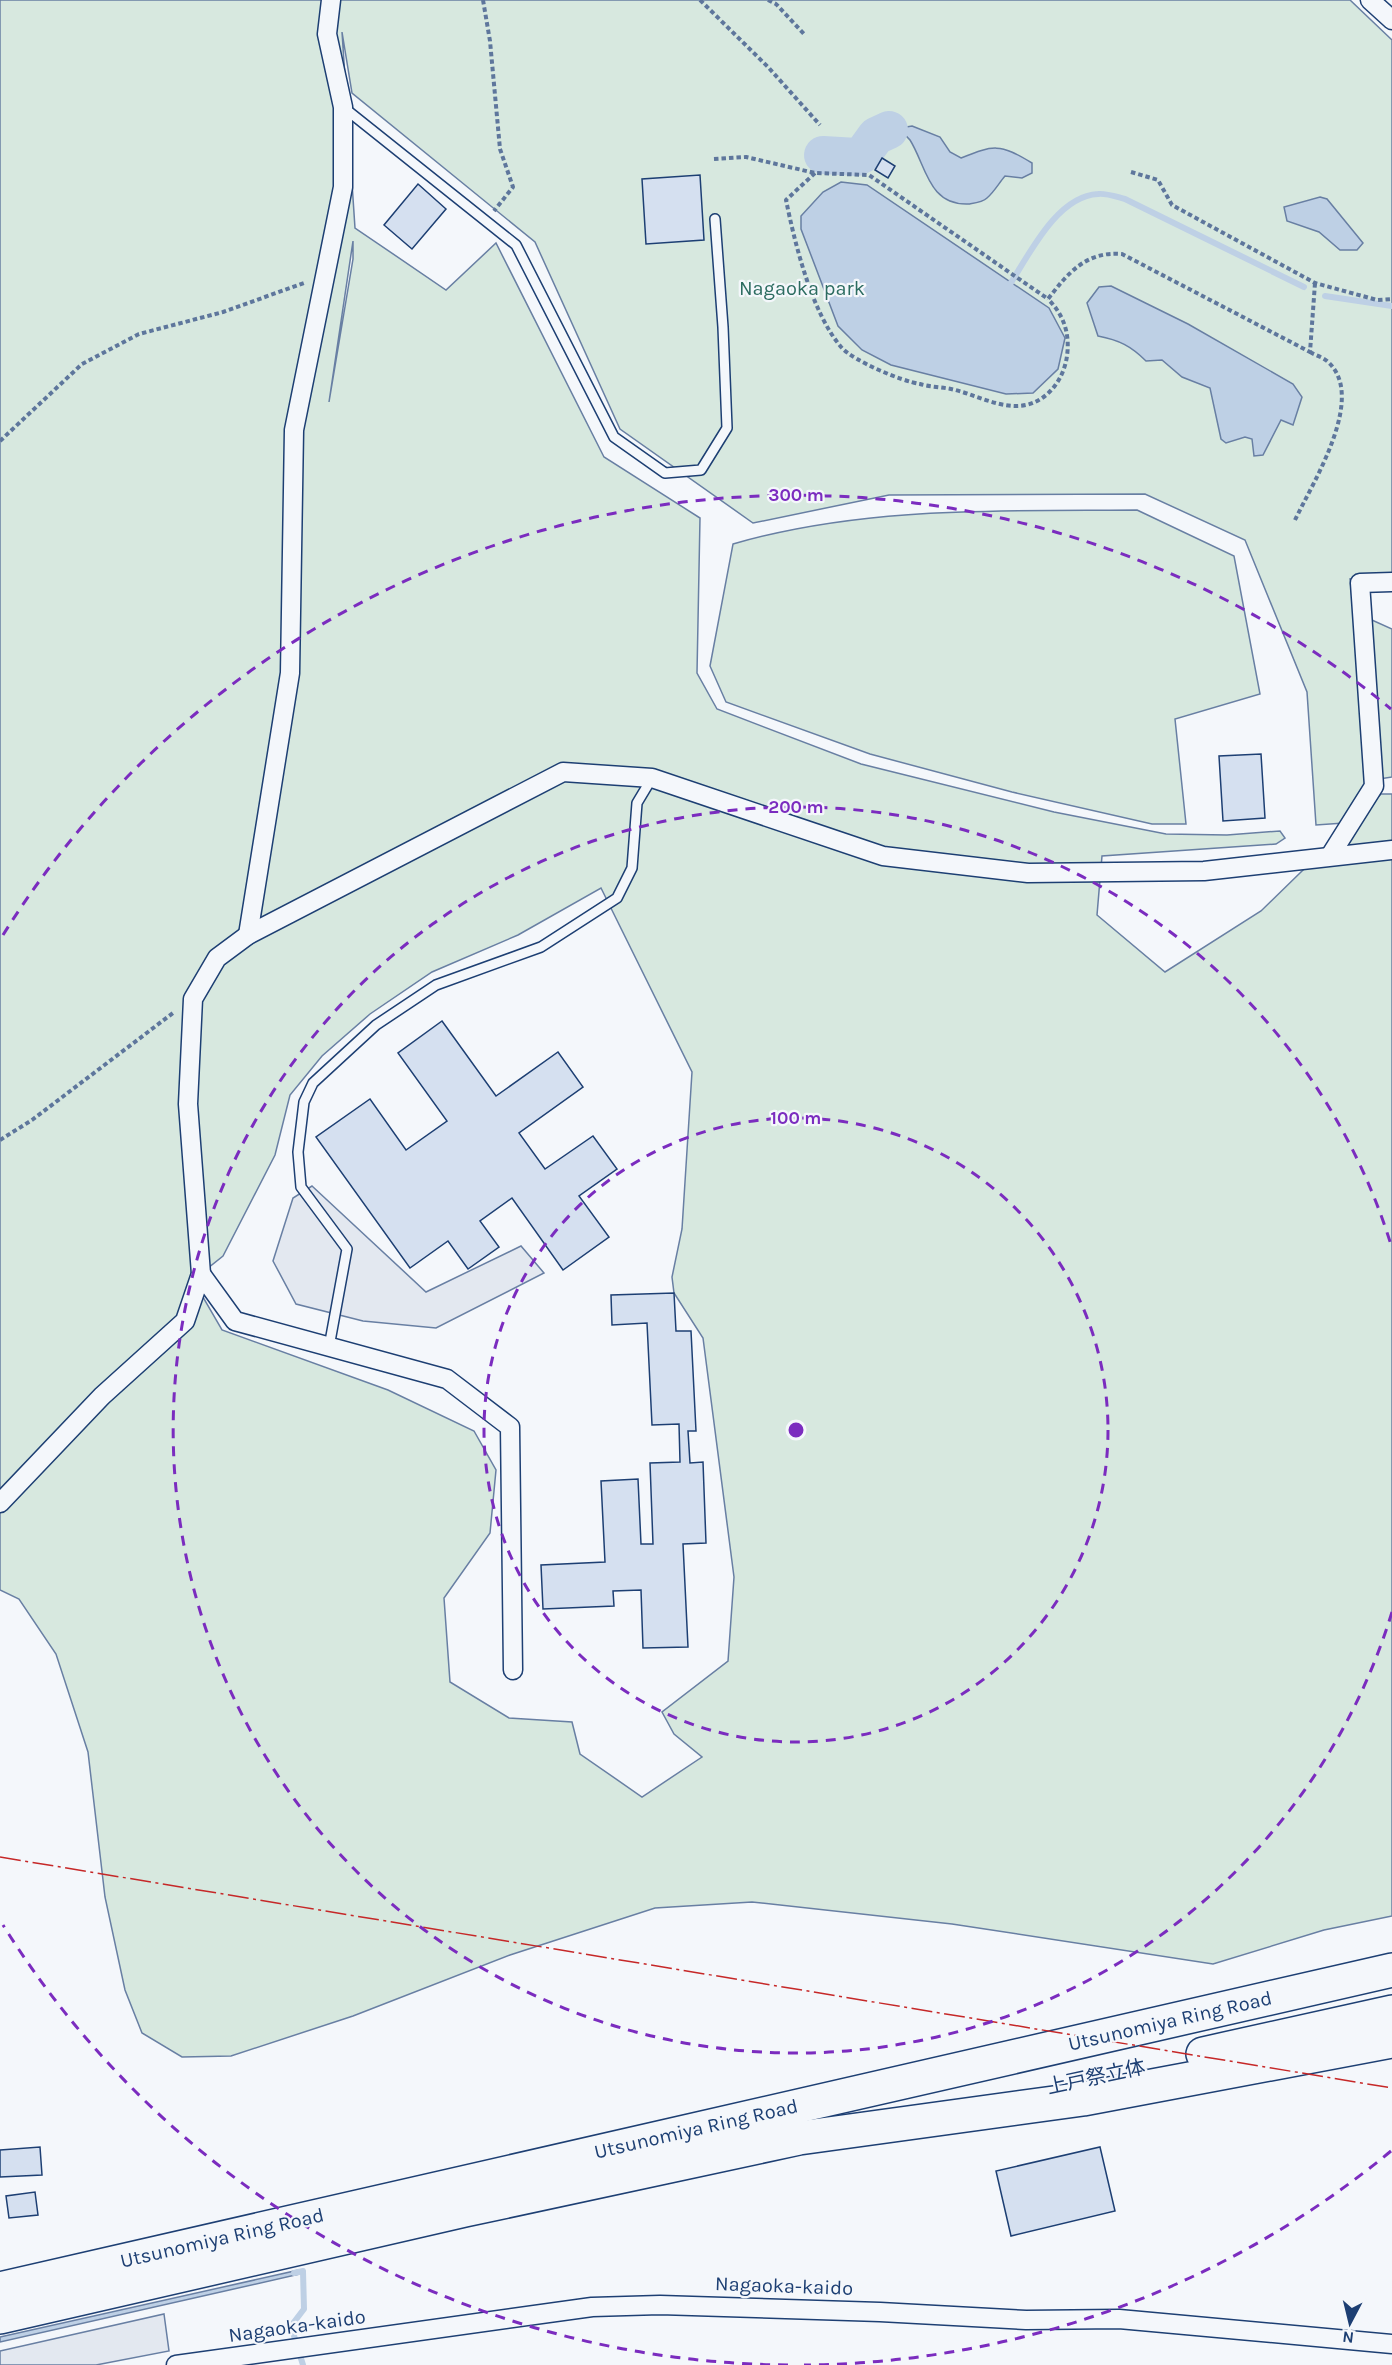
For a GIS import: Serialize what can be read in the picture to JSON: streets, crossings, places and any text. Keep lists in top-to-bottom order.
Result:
{
  "streets": {
    "highway": ["Utsunomiya Ring Road", "上戸祭立体"],
    "street": ["Nagaoka-kaido"]
  },
  "crossings": [
    ["Utsunomiya Ring Road", "上戸祭立体"]
  ],
  "parks": ["Nagaoka park"],
  "north": "bottom",
  "rings": ["300 m", "200 m", "100 m"]
}
